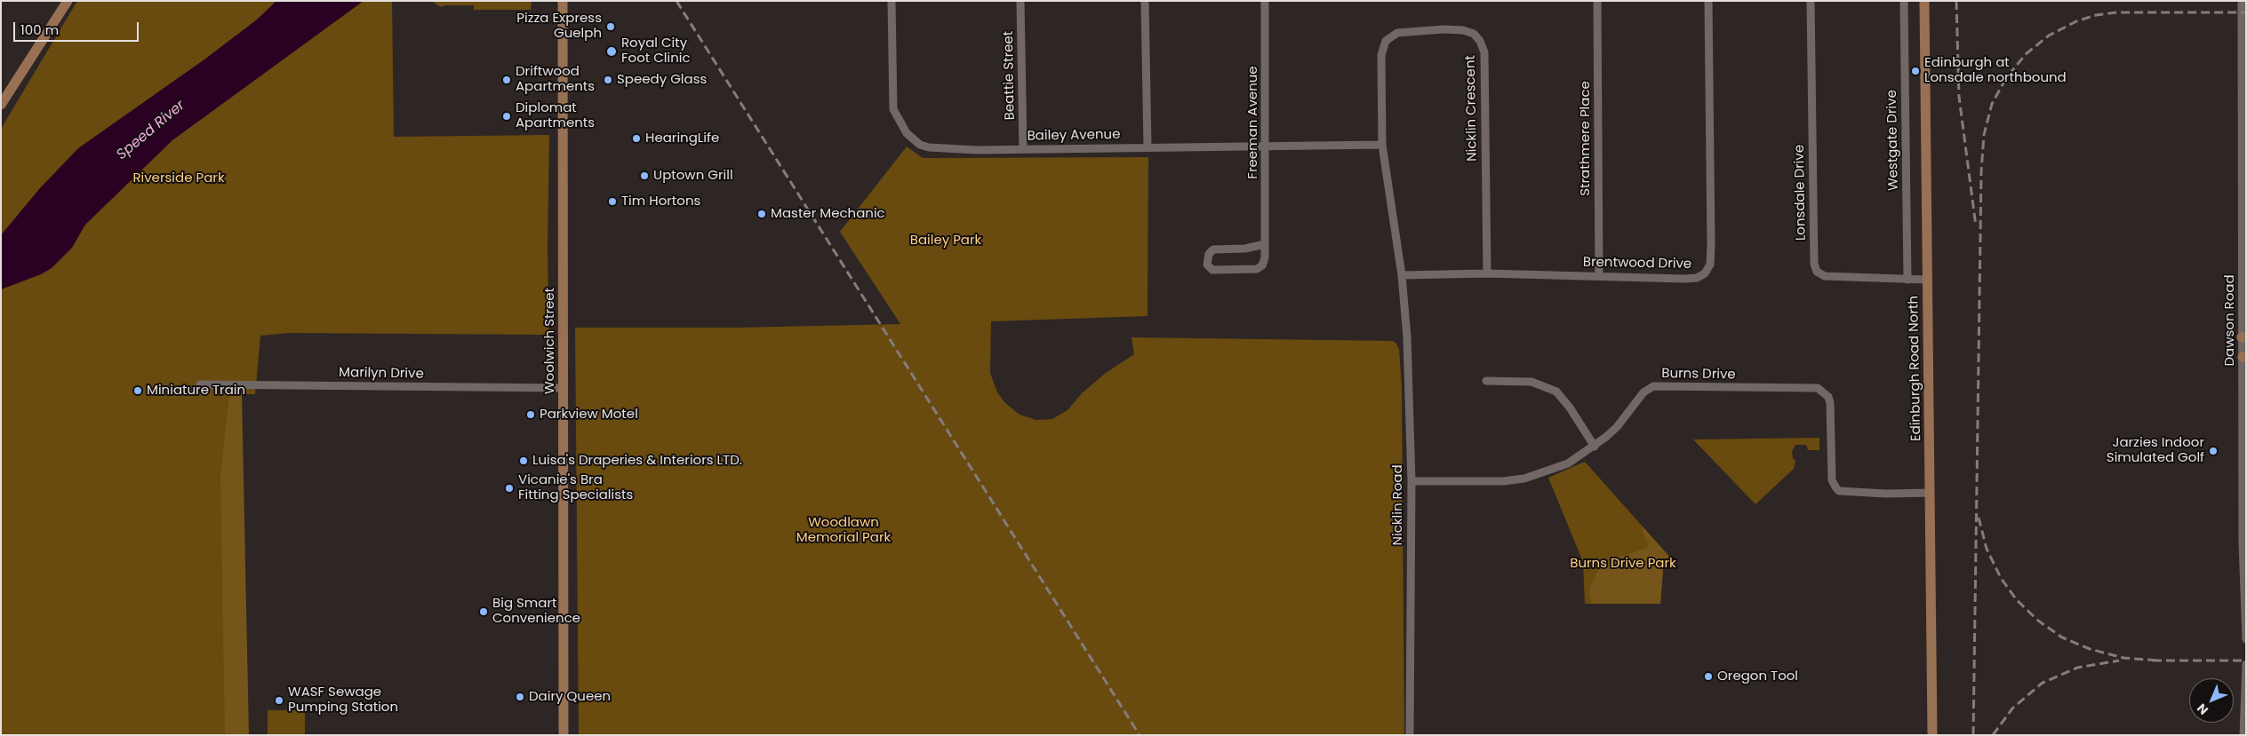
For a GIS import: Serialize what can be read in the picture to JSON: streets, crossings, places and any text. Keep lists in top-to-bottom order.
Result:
{
  "streets": {
    "main road": ["Woolwich Street", "Edinburgh Road North"],
    "street": [
      "Beattie Street",
      "Nicklin Crescent",
      "Freeman Avenue",
      "Bailey Avenue",
      "Strathmere Place",
      "Westgate Drive",
      "Lonsdale Drive",
      "Brentwood Drive",
      "Dawson Road",
      "Marilyn Drive",
      "Burns Drive",
      "Nicklin Road"
    ]
  },
  "crossings": [
    ["Beattie Street", "Bailey Avenue"],
    ["Nicklin Crescent", "Bailey Avenue"],
    ["Nicklin Crescent", "Brentwood Drive"],
    ["Nicklin Crescent", "Nicklin Road"],
    ["Freeman Avenue", "Bailey Avenue"],
    ["Strathmere Place", "Brentwood Drive"],
    ["Westgate Drive", "Lonsdale Drive"],
    ["Lonsdale Drive", "Edinburgh Road North"],
    ["Brentwood Drive", "Nicklin Road"],
    ["Woolwich Street", "Marilyn Drive"],
    ["Edinburgh Road North", "Burns Drive"],
    ["Burns Drive", "Nicklin Road"]
  ],
  "water": ["Speed River"],
  "parks": [
    "Riverside Park",
    "Bailey Park",
    "Woodlawn Memorial Park",
    "Burns Drive Park"
  ],
  "places": [
    "Pizza Express Guelph",
    "Royal City Foot Clinic",
    "Edinburgh at Lonsdale northbound",
    "Driftwood Apartments",
    "Speedy Glass",
    "Diplomat Apartments",
    "HearingLife",
    "Uptown Grill",
    "Tim Hortons",
    "Master Mechanic",
    "Miniature Train",
    "Parkview Motel",
    "Jarzies Indoor Simulated Golf",
    "Luisa's Draperies & Interiors LTD.",
    "Vicanie's Bra Fitting Specialists",
    "Big Smart Convenience",
    "Oregon Tool",
    "Dairy Queen",
    "WASF Sewage Pumping Station"
  ],
  "scale_bar": "100 m",
  "north": "bottom left"
}
